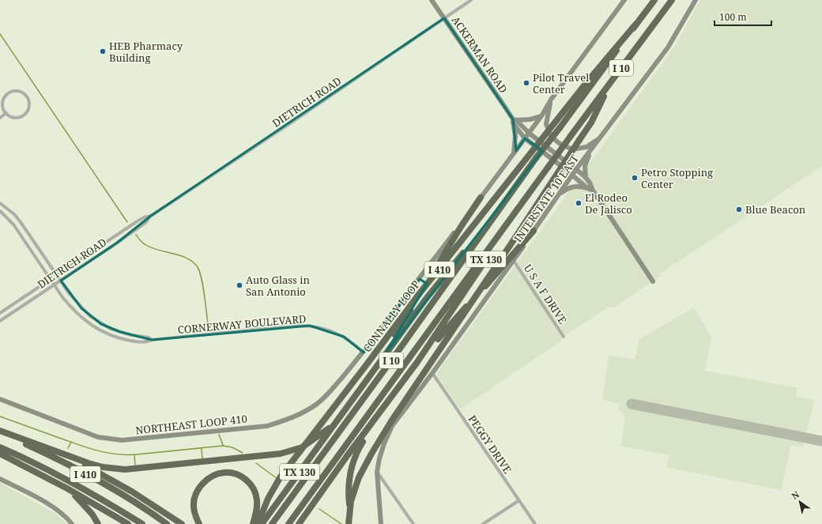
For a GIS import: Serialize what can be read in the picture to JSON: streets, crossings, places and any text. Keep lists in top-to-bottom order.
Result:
{
  "streets": {
    "highway": [
      "I 10",
      "TX 130",
      "I 410",
      "CONNALLY LOOP"
    ],
    "main road": ["ACKERMAN ROAD", "INTERSTATE 10 EAST", "NORTHEAST LOOP 410"],
    "street": [
      "DIETRICH ROAD",
      "U S A F DRIVE",
      "CORNERWAY BOULEVARD",
      "PEGGY DRIVE"
    ]
  },
  "crossings": [
    ["ACKERMAN ROAD", "DIETRICH ROAD"],
    ["ACKERMAN ROAD", "INTERSTATE 10 EAST"],
    ["I 10", "TX 130"],
    ["I 10", "CONNALLY LOOP"],
    ["DIETRICH ROAD", "CORNERWAY BOULEVARD"],
    ["INTERSTATE 10 EAST", "U S A F DRIVE"],
    ["INTERSTATE 10 EAST", "PEGGY DRIVE"],
    ["CORNERWAY BOULEVARD", "NORTHEAST LOOP 410"]
  ],
  "places": [
    "HEB Pharmacy Building",
    "Pilot Travel Center",
    "Petro Stopping Center",
    "El Rodeo De Jalisco",
    "Blue Beacon",
    "Auto Glass in San Antonio"
  ],
  "scale_bar": "100 m",
  "north": "top left"
}
